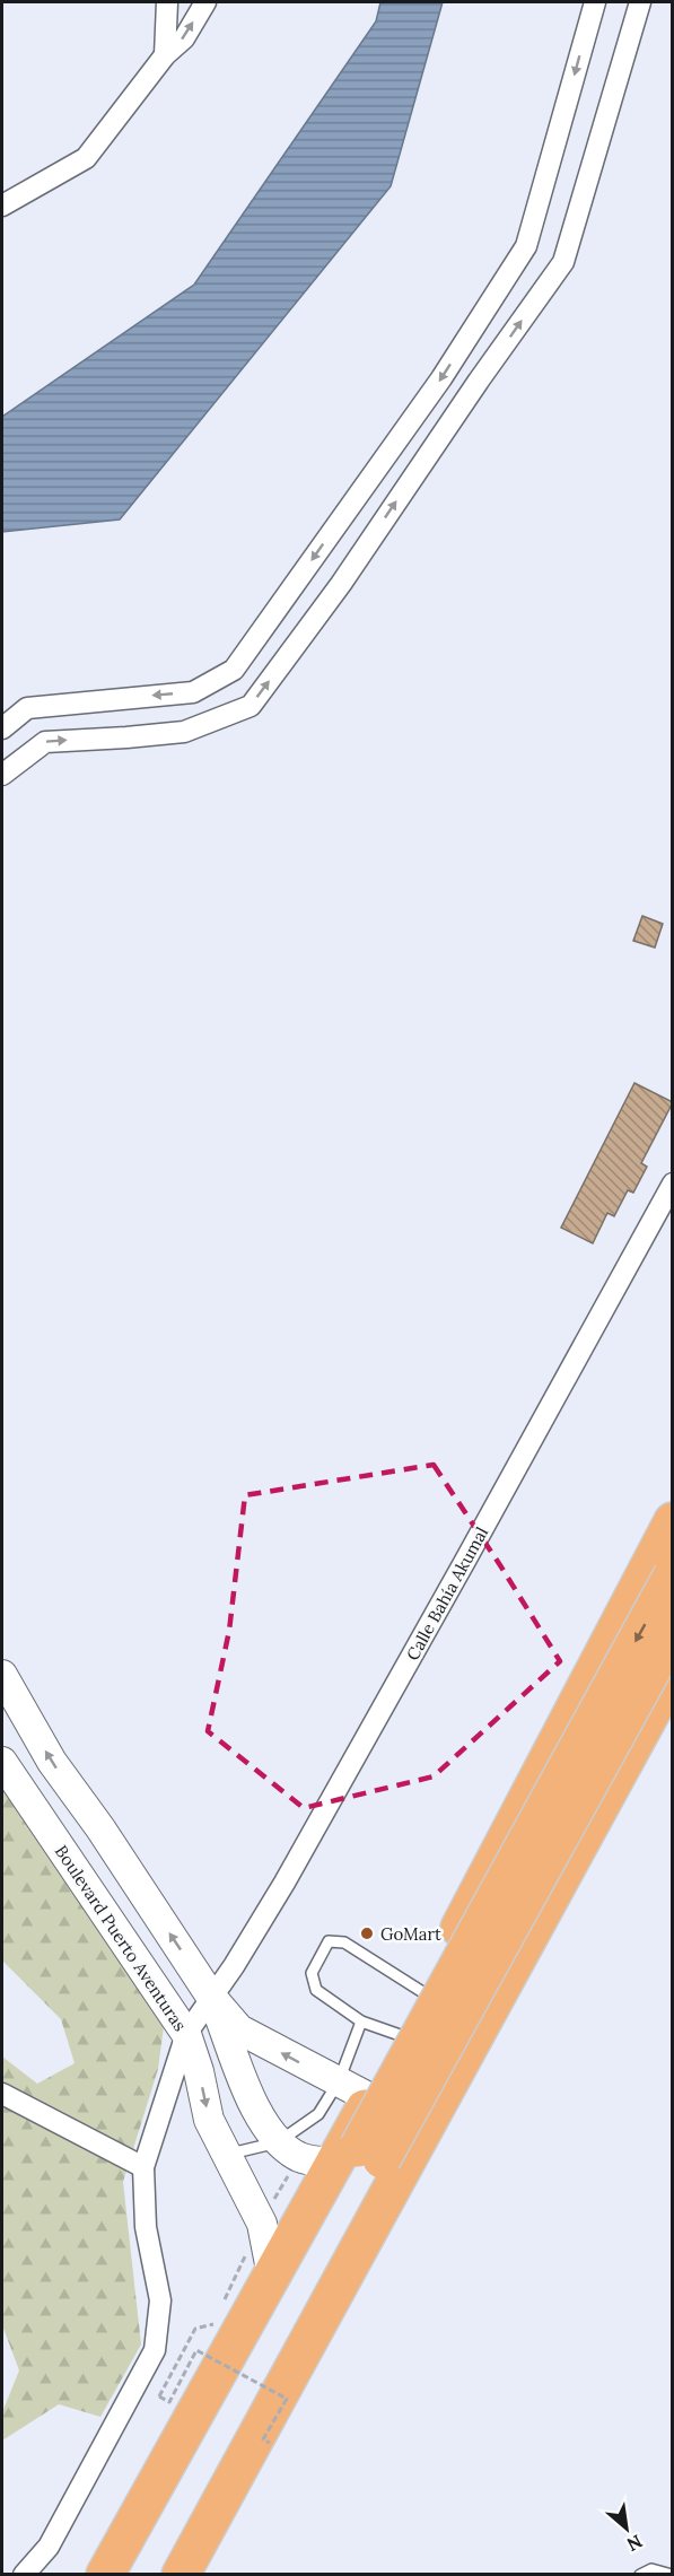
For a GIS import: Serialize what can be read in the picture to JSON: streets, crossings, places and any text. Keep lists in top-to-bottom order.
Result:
{
  "streets": {
    "street": ["Calle Bahía Akumal", "Boulevard Puerto Aventuras"]
  },
  "crossings": [
    ["Calle Bahía Akumal", "Boulevard Puerto Aventuras"]
  ],
  "places": ["GoMart"],
  "north": "bottom right"
}
